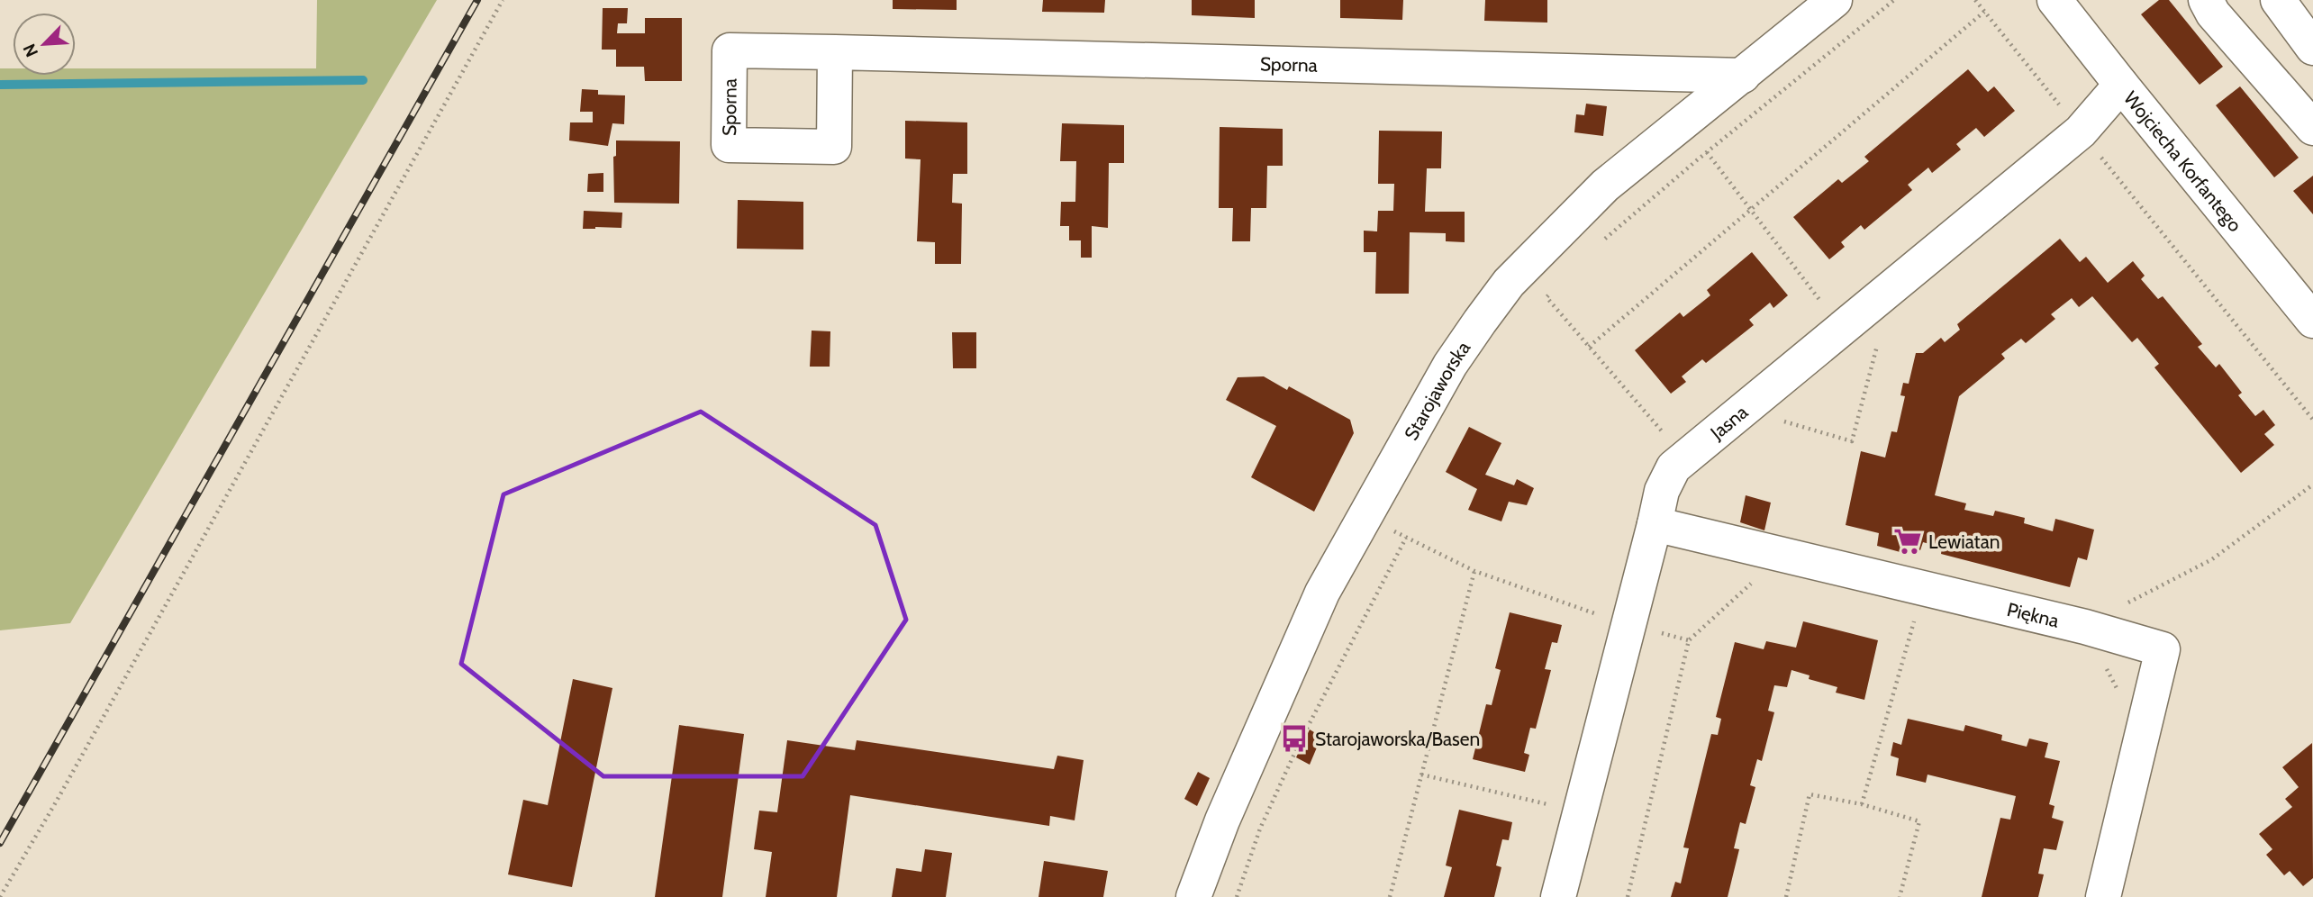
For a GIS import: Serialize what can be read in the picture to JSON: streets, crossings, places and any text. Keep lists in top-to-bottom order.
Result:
{
  "streets": {
    "street": [
      "Sporna",
      "Wojciecha Korfantego",
      "Starojaworska",
      "Jasna",
      "Piękna"
    ]
  },
  "crossings": [
    ["Sporna", "Starojaworska"],
    ["Wojciecha Korfantego", "Jasna"],
    ["Jasna", "Piękna"]
  ],
  "places": {
    "supermarket": ["Lewiatan"],
    "bus stop": ["Starojaworska/Basen"]
  },
  "north": "bottom left"
}
